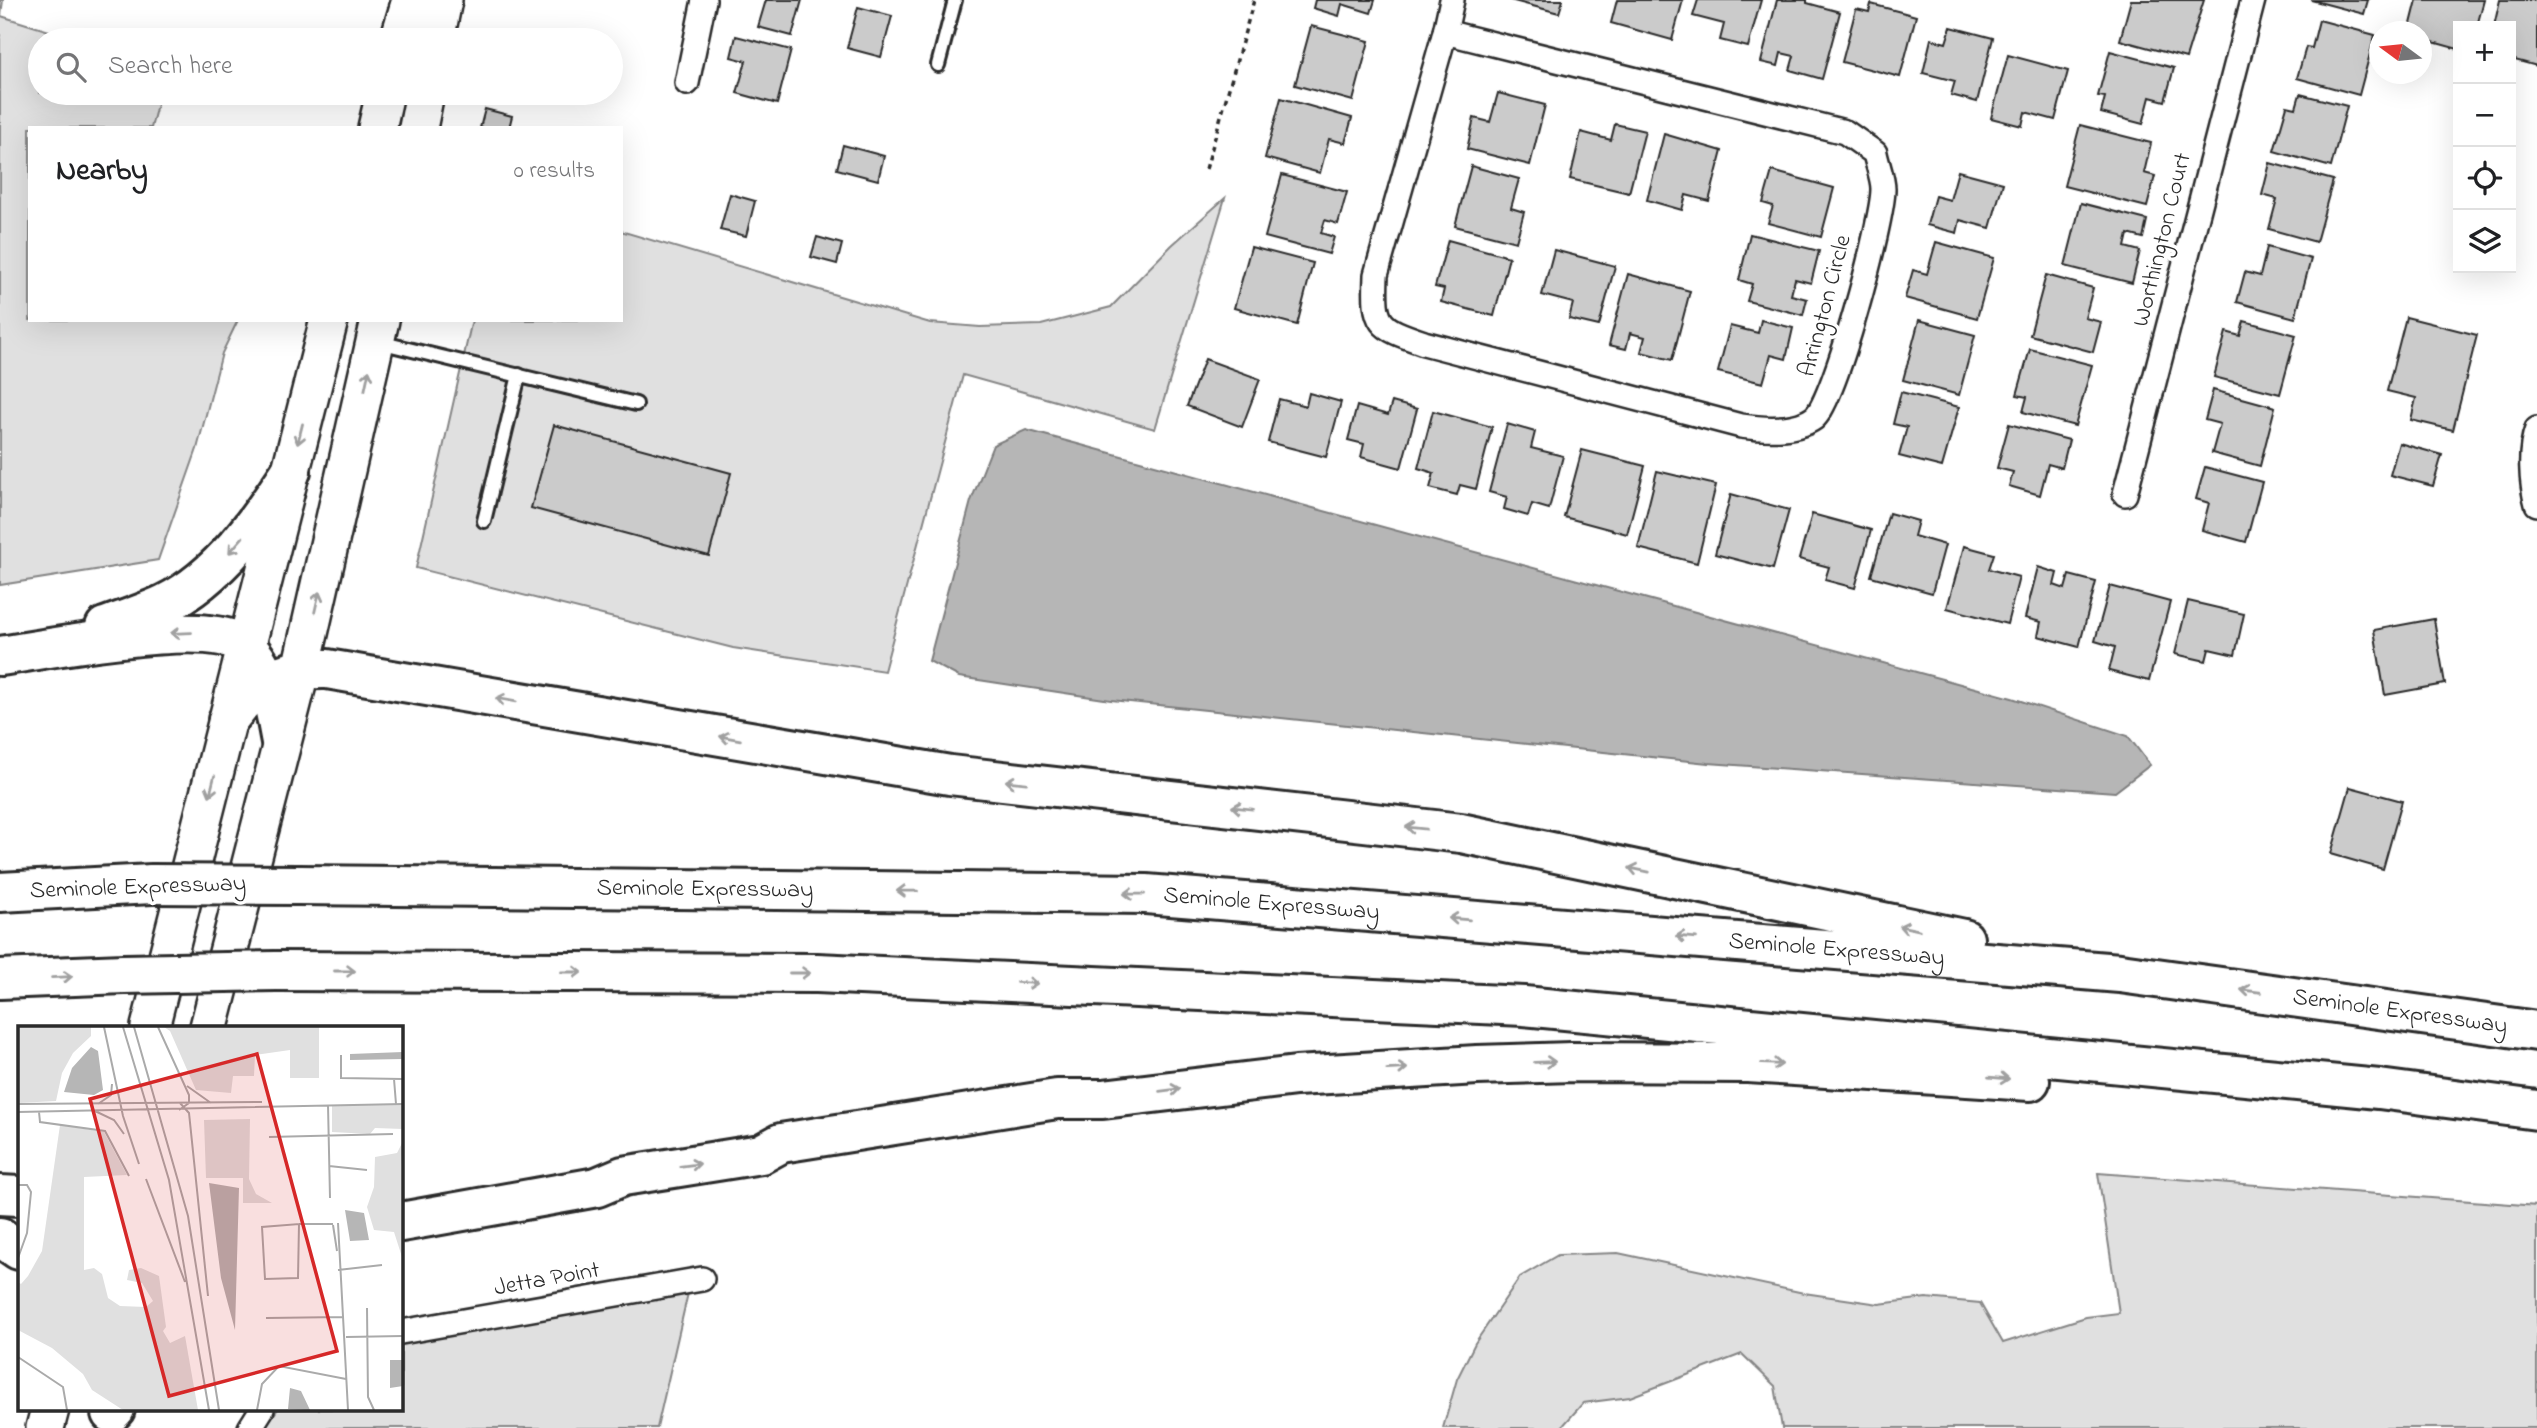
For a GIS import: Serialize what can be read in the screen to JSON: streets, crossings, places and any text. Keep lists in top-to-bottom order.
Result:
{
  "streets": {
    "highway": ["Seminole Expressway"],
    "street": ["Worthington Court", "Arrington Circle", "Jetta Point"]
  },
  "north": "left",
  "page": {
    "map_buttons": ["+", "−"],
    "search": "Search here",
    "heading": ["Nearby", "0 results"]
  }
}
